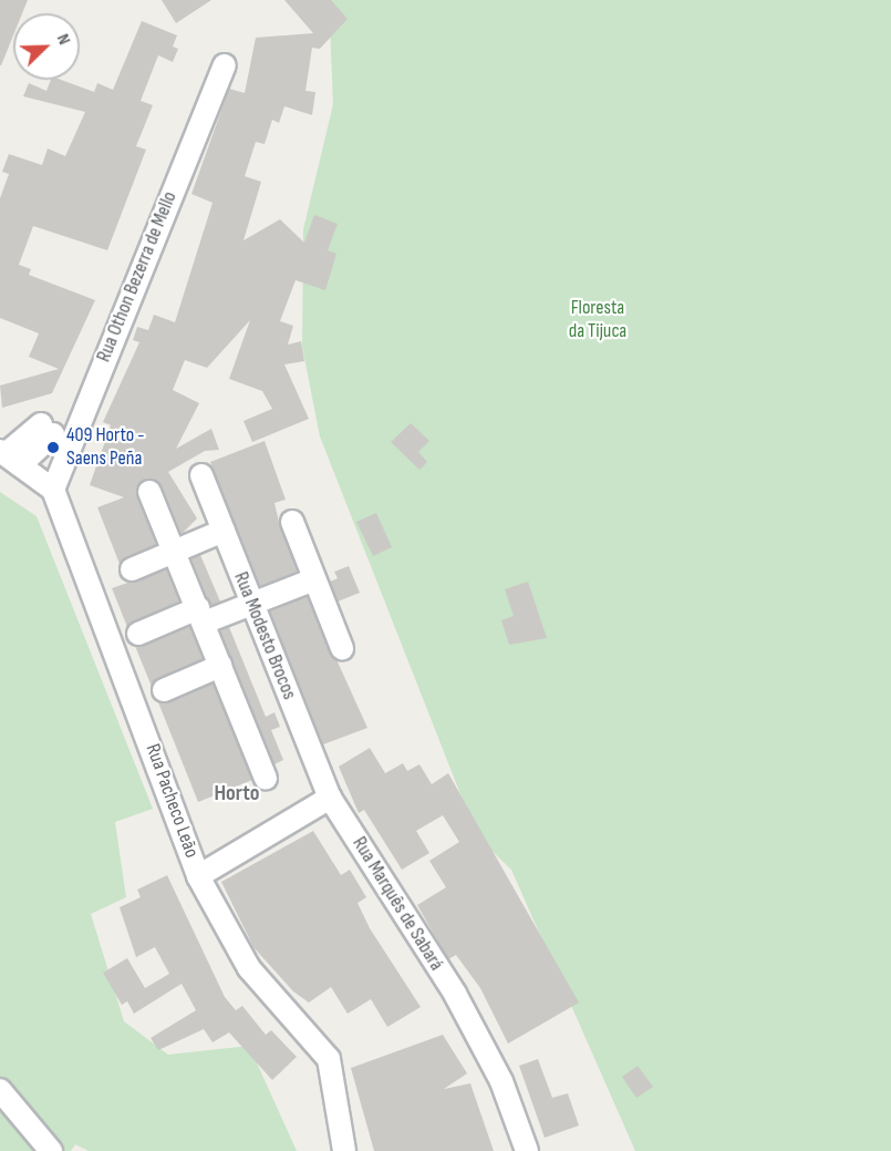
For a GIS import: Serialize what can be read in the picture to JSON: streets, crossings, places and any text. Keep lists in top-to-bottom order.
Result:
{
  "streets": {
    "street": [
      "Rua Othon Bezerra de Mello",
      "Rua Modesto Brocos",
      "Rua Pacheco Leão",
      "Rua Marquês de Sabará"
    ]
  },
  "crossings": [
    ["Rua Othon Bezerra de Mello", "Rua Pacheco Leão"],
    ["Rua Modesto Brocos", "Rua Marquês de Sabará"]
  ],
  "districts": ["Horto"],
  "parks": ["Floresta da Tijuca"],
  "places": ["409 Horto - Saens Peña"],
  "north": "top right"
}
